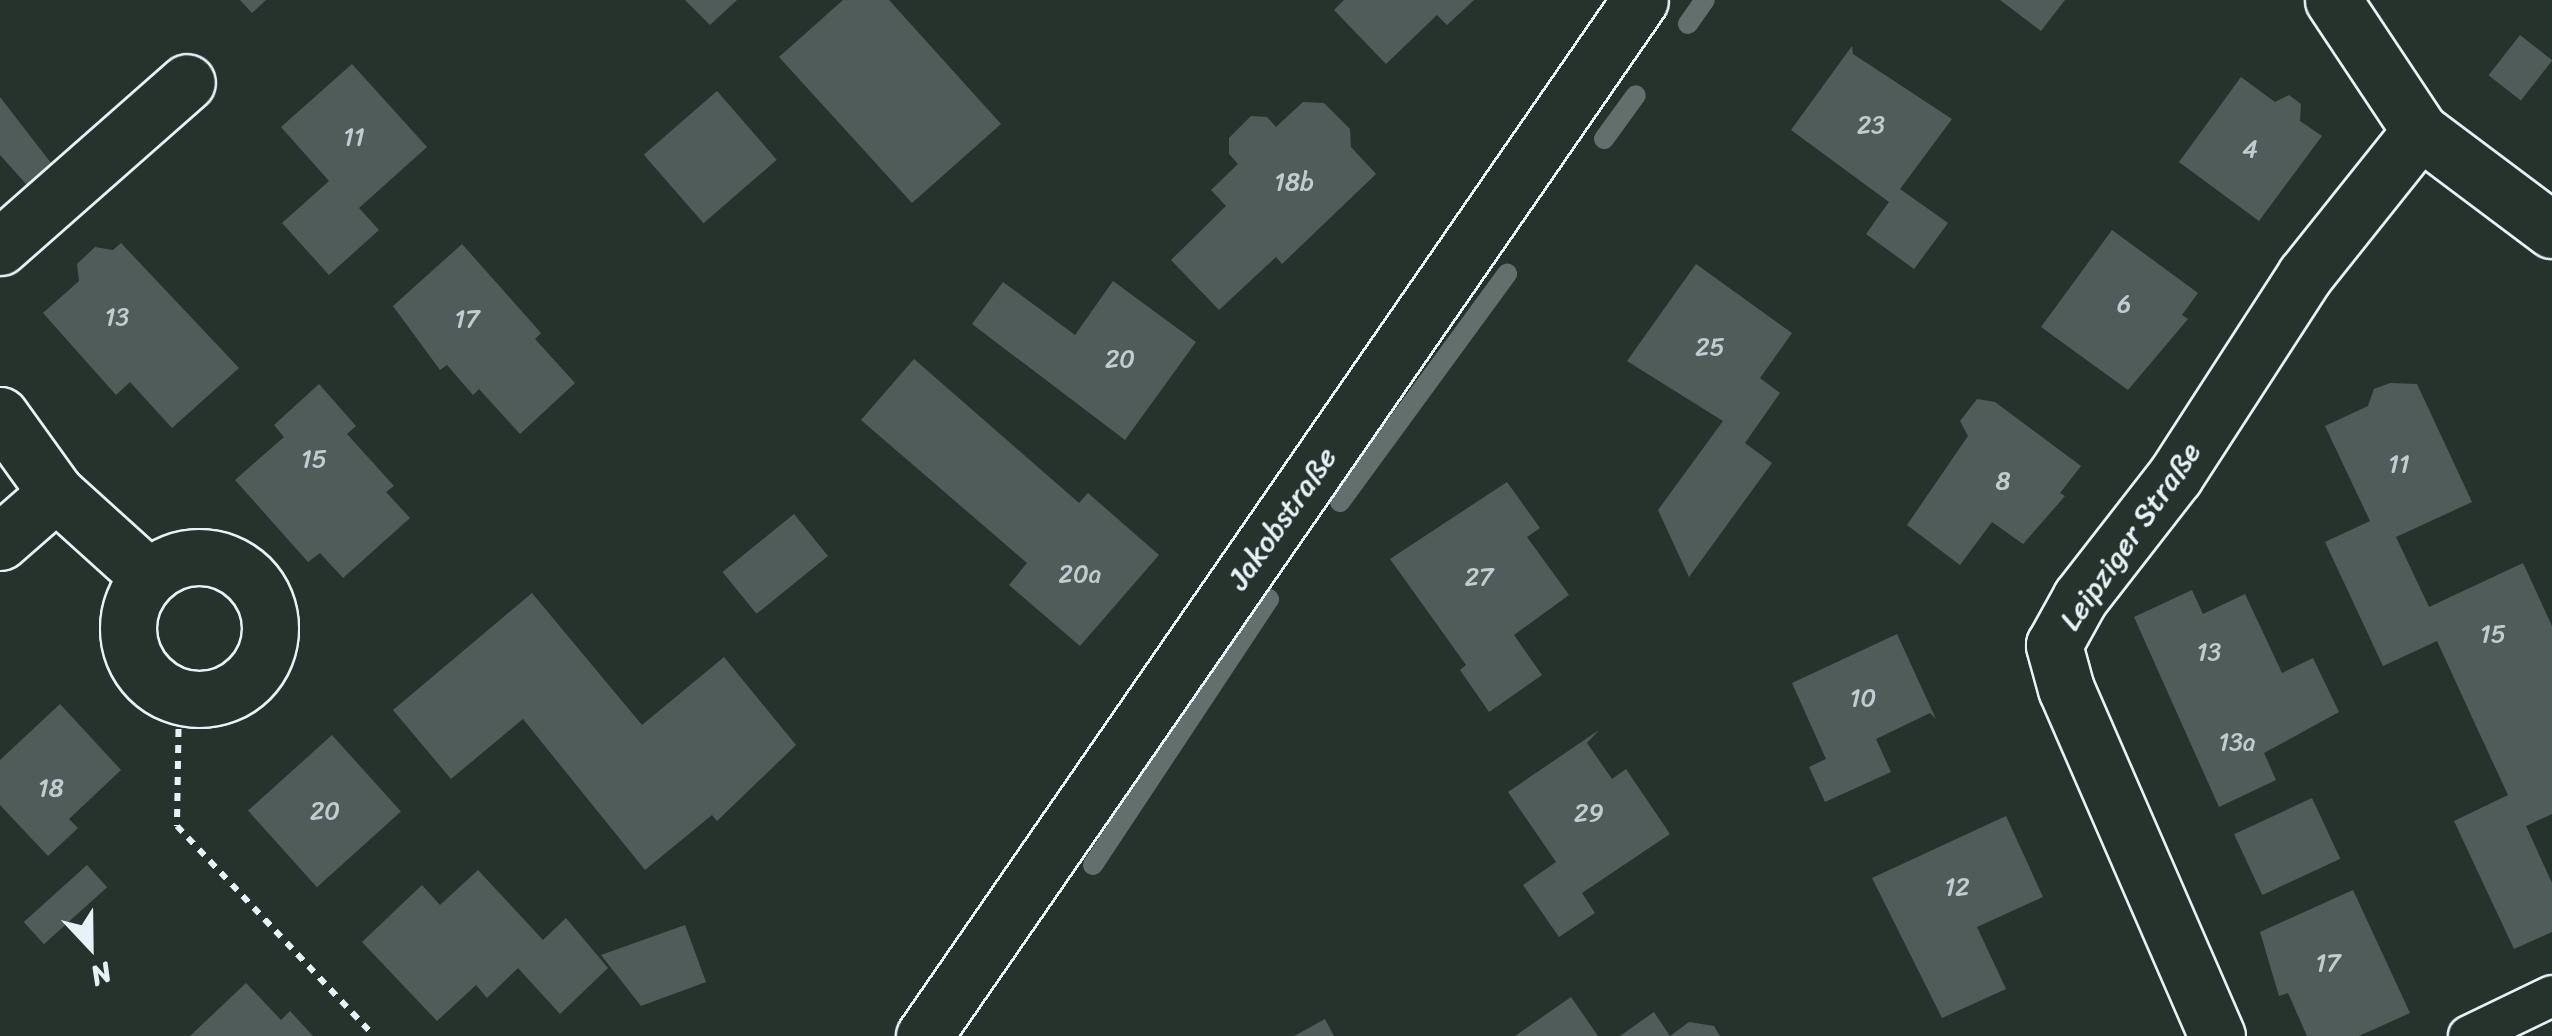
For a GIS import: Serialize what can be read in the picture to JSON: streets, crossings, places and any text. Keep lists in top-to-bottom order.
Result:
{
  "streets": {
    "street": ["Jakobstraße", "Leipziger Straße"]
  },
  "house_numbers": [
    "23",
    "11",
    "4",
    "18b",
    "6",
    "13",
    "17",
    "25",
    "20",
    "15",
    "11",
    "8",
    "20a",
    "27",
    "15",
    "13",
    "10",
    "13a",
    "18",
    "20",
    "29",
    "12",
    "17"
  ],
  "north": "bottom"
}
